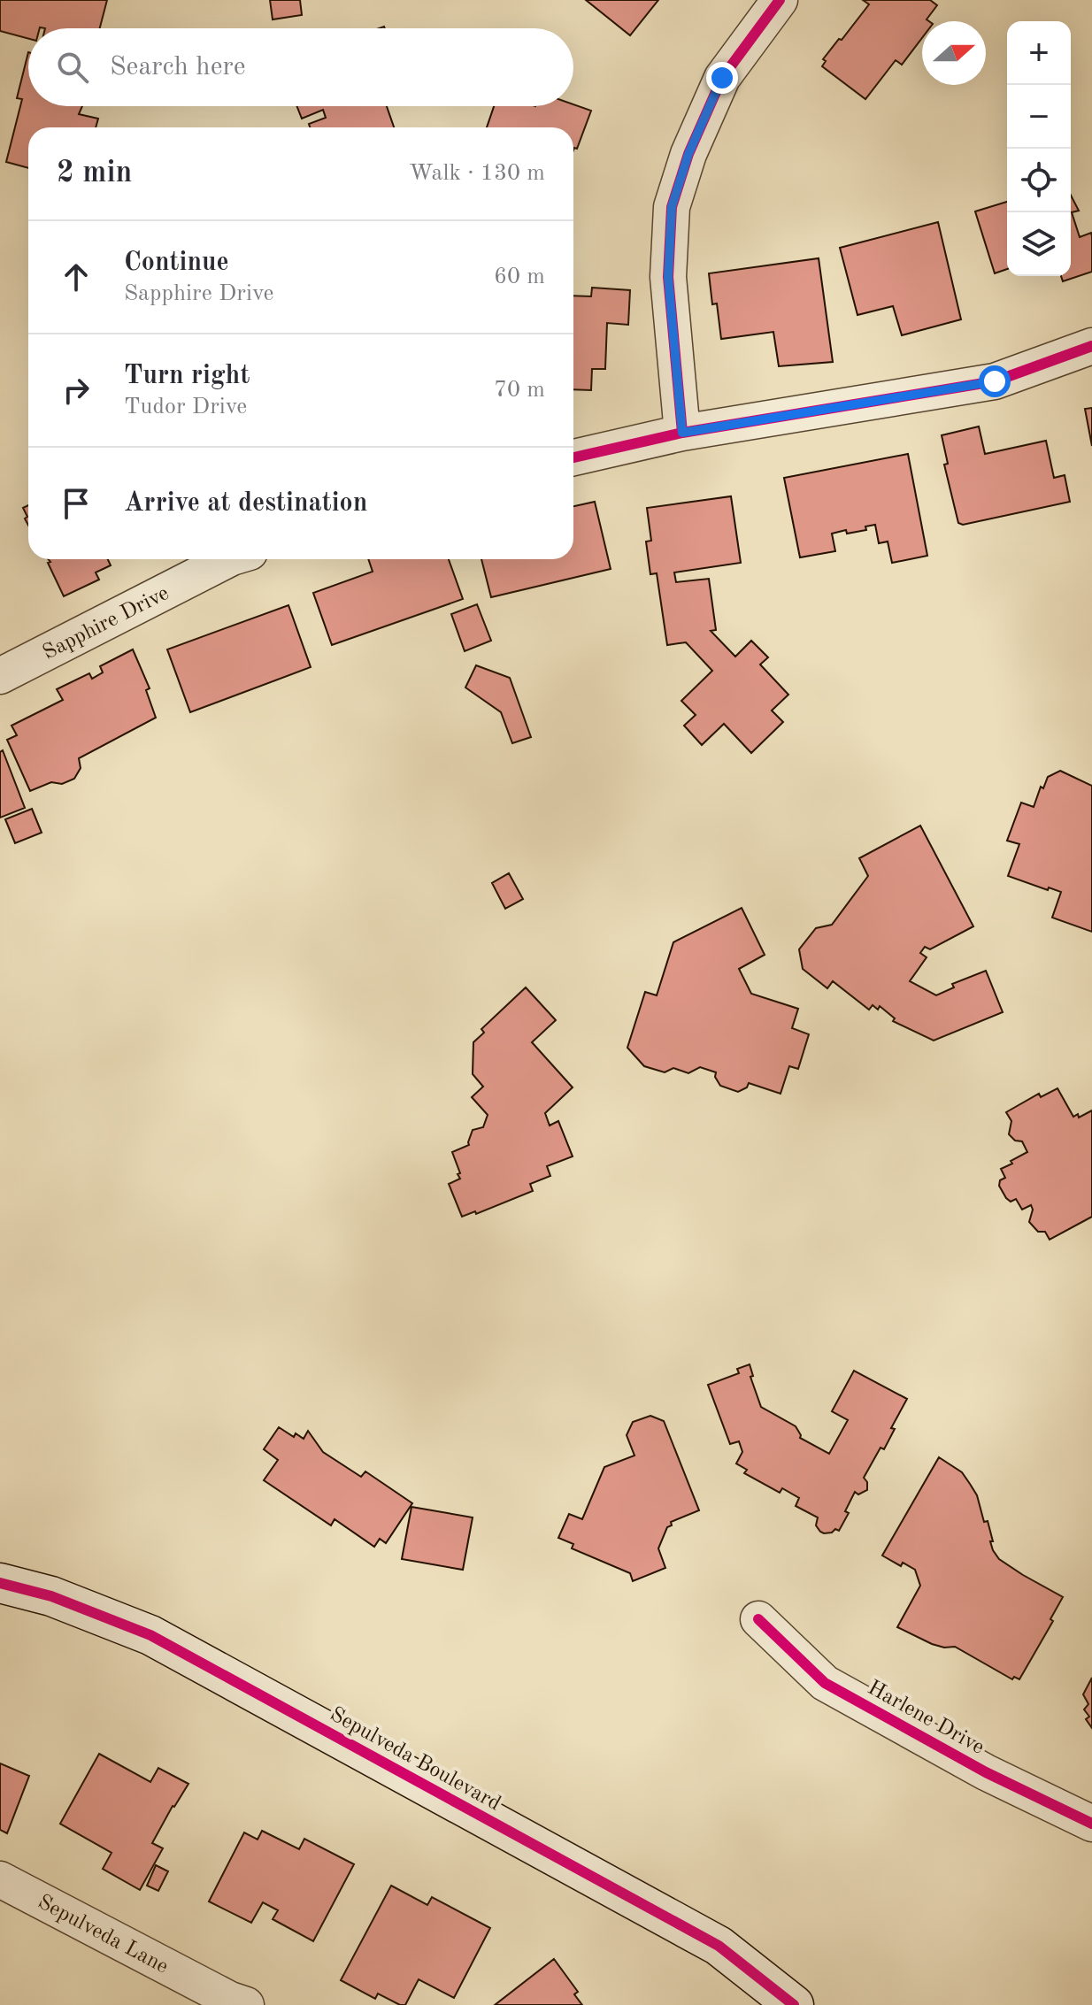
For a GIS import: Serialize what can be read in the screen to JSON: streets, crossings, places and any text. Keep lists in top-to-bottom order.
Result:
{
  "streets": {
    "main road": ["Sepulveda Boulevard"],
    "street": ["Sapphire Drive", "Harlene Drive", "Sepulveda Lane"]
  },
  "north": "right",
  "page": {
    "map_buttons": ["+", "−"],
    "search": "Search here",
    "heading": ["2 min", "Walk · 130 m"],
    "list": [
      ["Continue", "Sapphire Drive", "60 m"],
      ["Turn right", "Tudor Drive", "70 m"],
      "Arrive at destination"
    ]
  }
}
